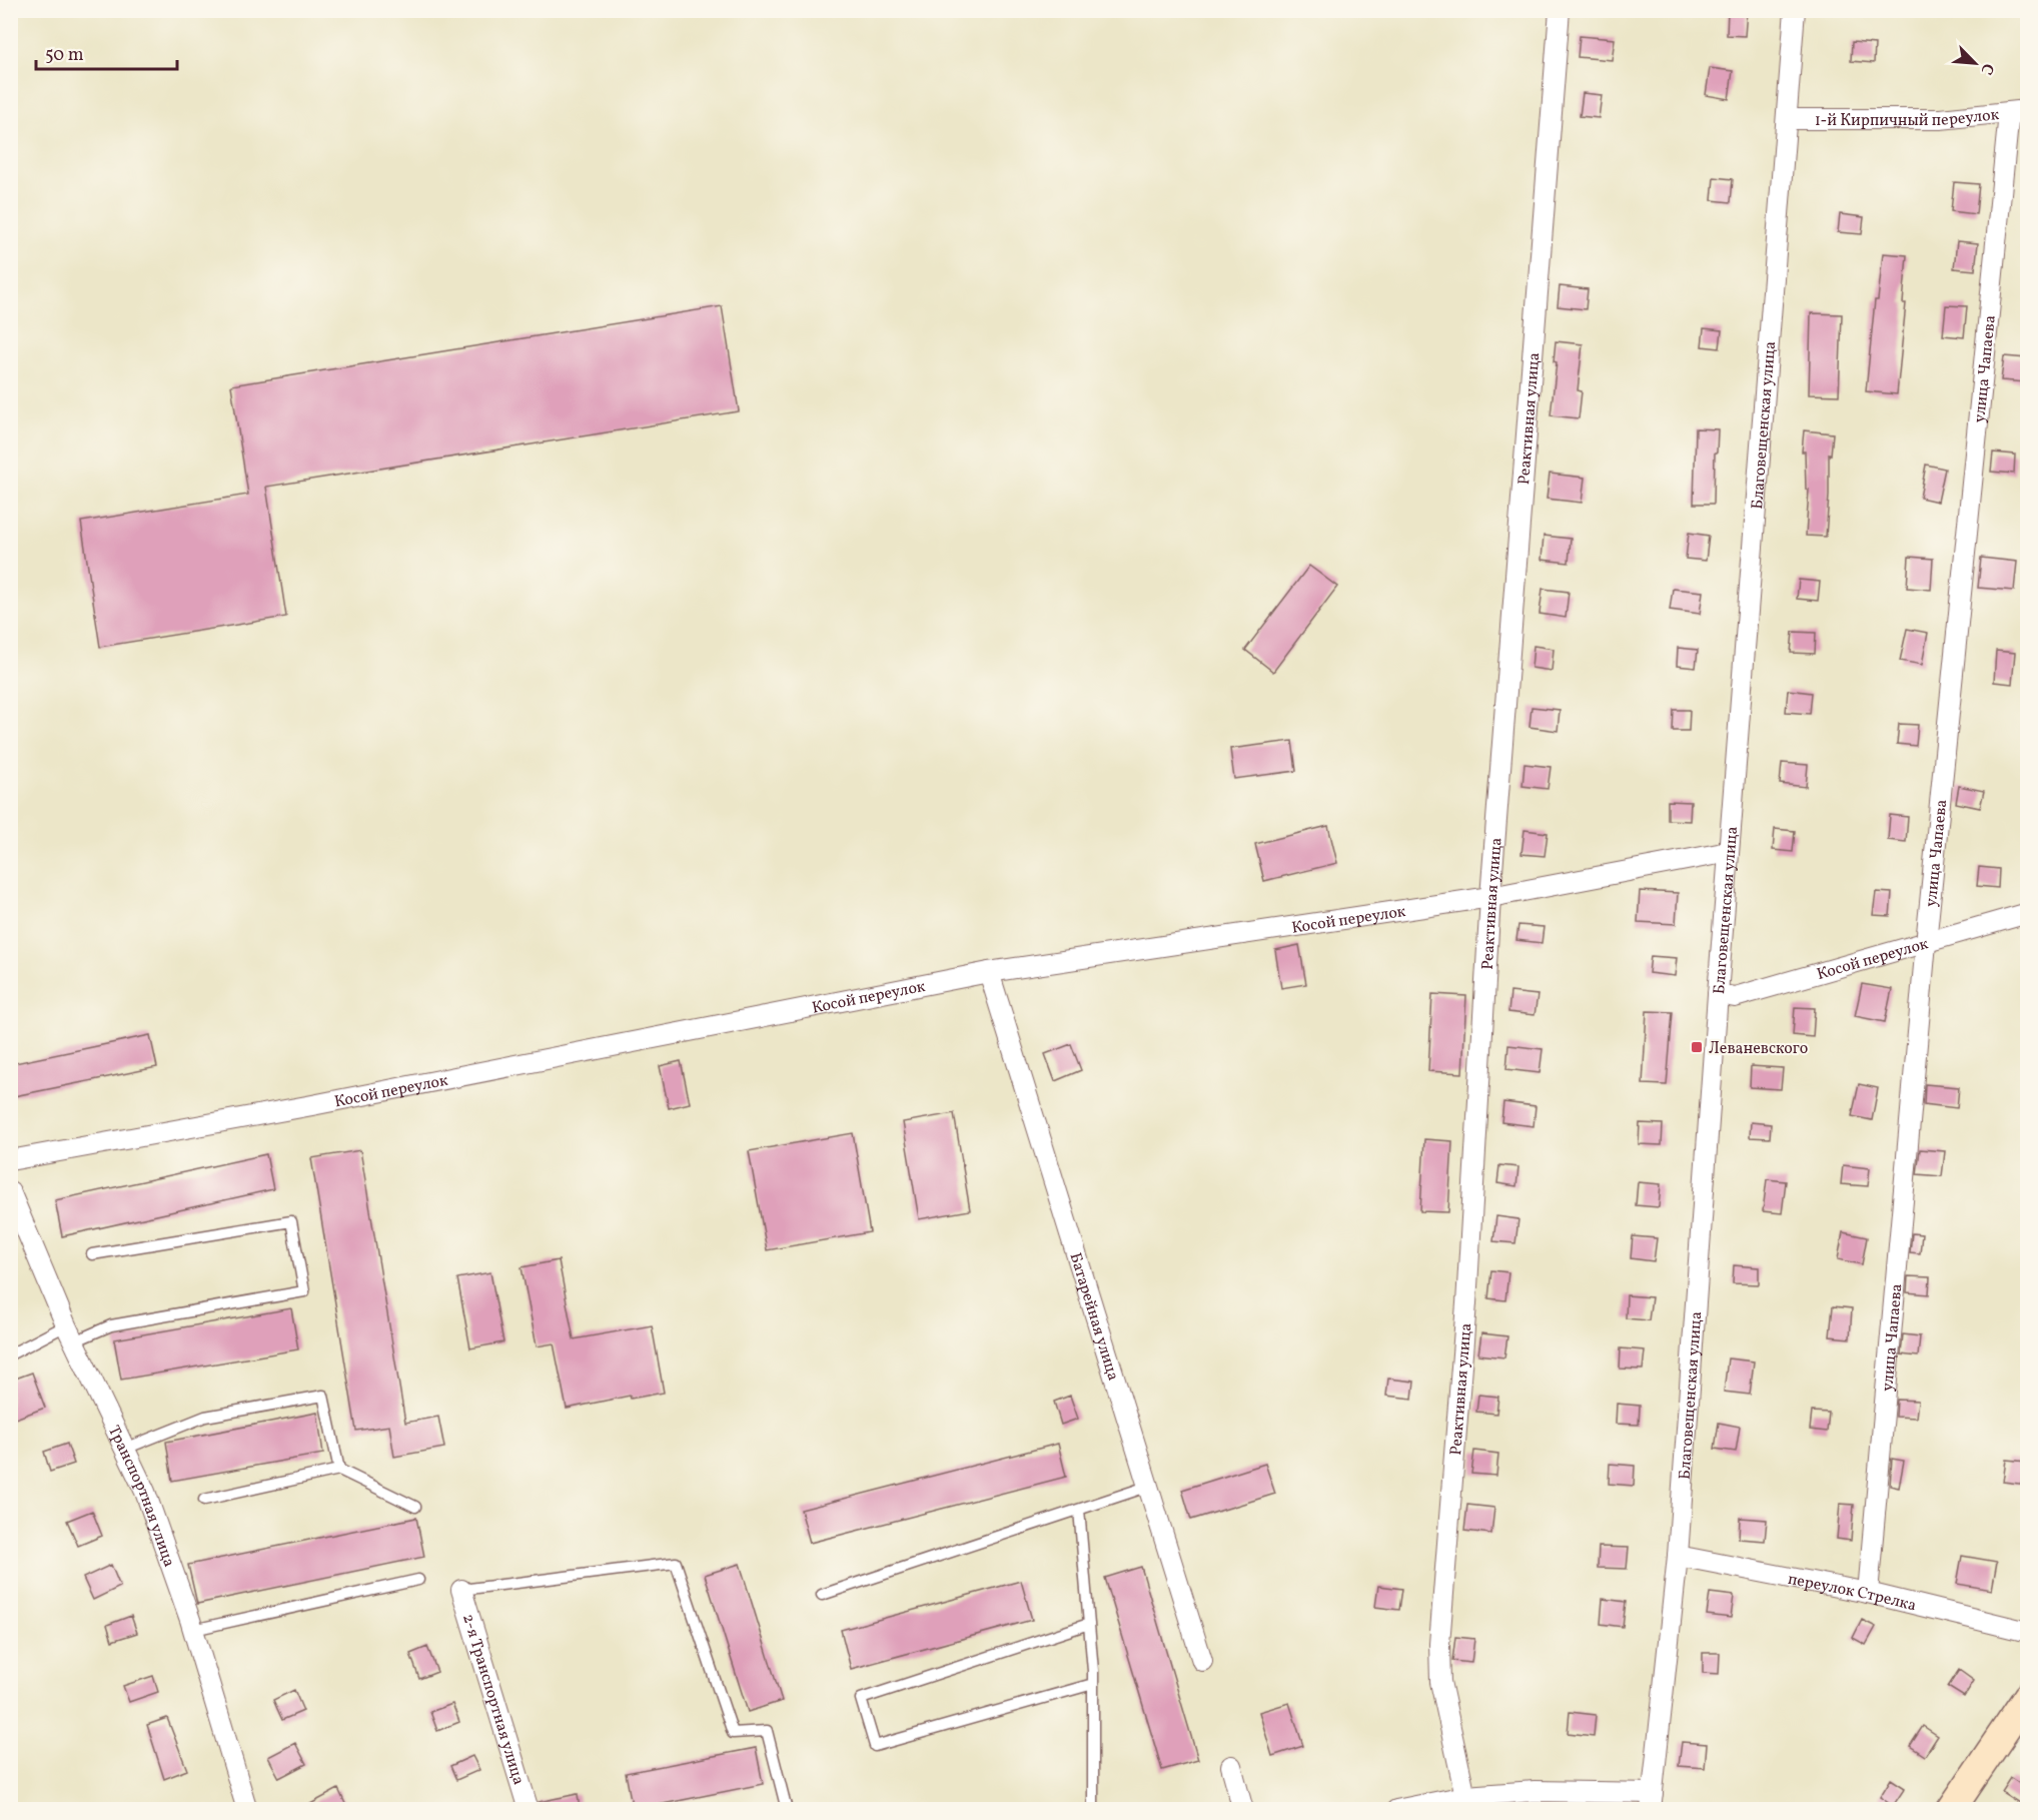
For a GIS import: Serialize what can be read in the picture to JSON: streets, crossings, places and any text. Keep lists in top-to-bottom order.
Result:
{
  "streets": {
    "street": [
      "1-й Кирпичный переулок",
      "улица Чапаева",
      "Реактивная улица",
      "Благовещенская улица",
      "Косой переулок",
      "Батарейная улица",
      "Транспортная улица",
      "переулок Стрелка",
      "2-я Транспортная улица"
    ]
  },
  "crossings": [
    ["1-й Кирпичный переулок", "улица Чапаева"],
    ["1-й Кирпичный переулок", "Благовещенская улица"],
    ["улица Чапаева", "Косой переулок"],
    ["улица Чапаева", "переулок Стрелка"],
    ["Реактивная улица", "Косой переулок"],
    ["Благовещенская улица", "Косой переулок"],
    ["Благовещенская улица", "переулок Стрелка"],
    ["Косой переулок", "Батарейная улица"]
  ],
  "places": {
    "transit": ["Леваневского"]
  },
  "scale_bar": "50 m",
  "north": "bottom right"
}
